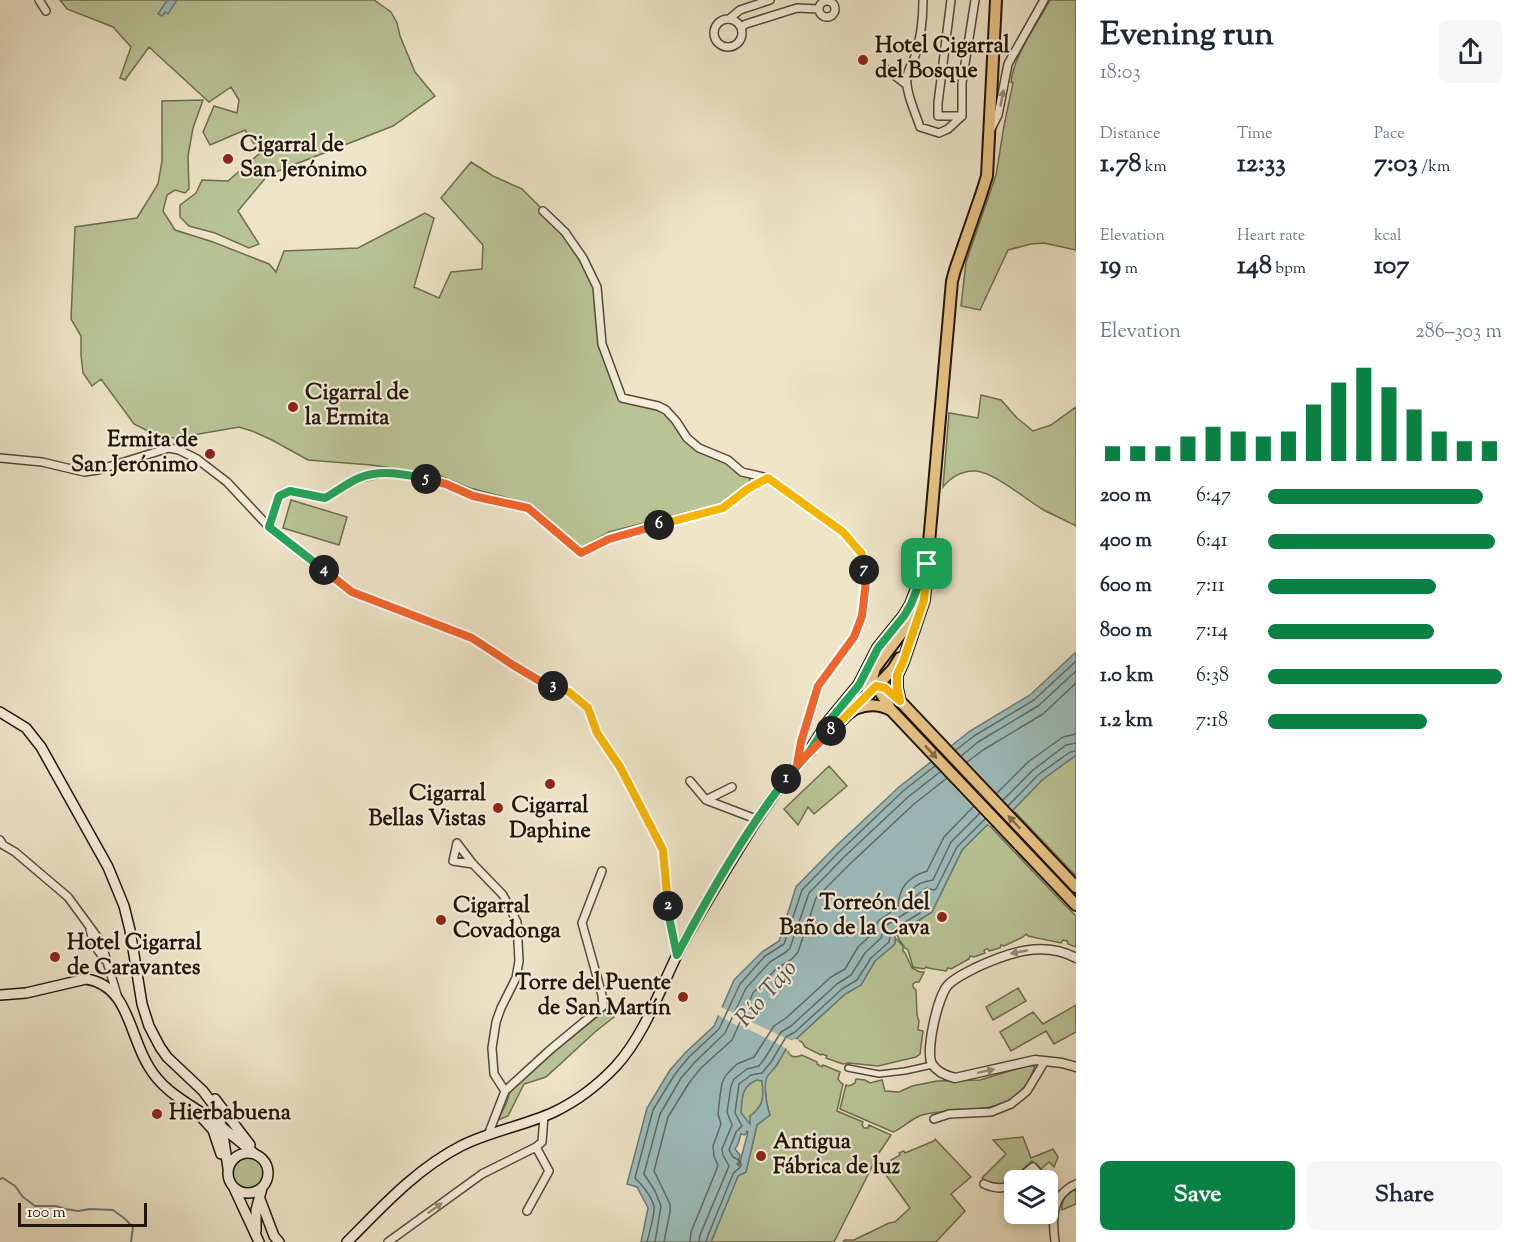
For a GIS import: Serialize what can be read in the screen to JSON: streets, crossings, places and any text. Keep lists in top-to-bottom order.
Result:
{
  "water": ["Río Tajo"],
  "places": [
    "Hotel Cigarral del Bosque",
    "Cigarral de San Jerónimo",
    "Cigarral de la Ermita",
    "Ermita de San Jerónimo",
    "Cigarral Daphine",
    "Cigarral Bellas Vistas",
    "Torreón del Baño de la Cava",
    "Cigarral Covadonga",
    "Hotel Cigarral de Caravantes",
    "Torre del Puente de San Martín",
    "Hierbabuena",
    "Antigua Fábrica de luz"
  ],
  "scale_bar": "100 m",
  "page": {
    "heading": ["Evening run", "18:03"],
    "stats": [
      ["Distance", "1.78 km"],
      ["Time", "12:33"],
      ["Pace", "7:03 /km"],
      ["Elevation", "19 m"],
      ["Heart rate", "148 bpm"],
      ["kcal", "107"]
    ],
    "chart": ["Elevation", "286–303 m"],
    "pins": [
      "5",
      "6",
      "4",
      "7",
      "3",
      "8",
      "1",
      "2"
    ],
    "list": [
      {
        "name": "200 m",
        "note": "6:47"
      },
      {
        "name": "400 m",
        "note": "6:41"
      },
      {
        "name": "600 m",
        "note": "7:11"
      },
      {
        "name": "800 m",
        "note": "7:14"
      },
      {
        "name": "1.0 km",
        "note": "6:38"
      },
      {
        "name": "1.2 km",
        "note": "7:18"
      }
    ],
    "buttons": ["Save", "Share"],
    "scale": "100 m"
  }
}
